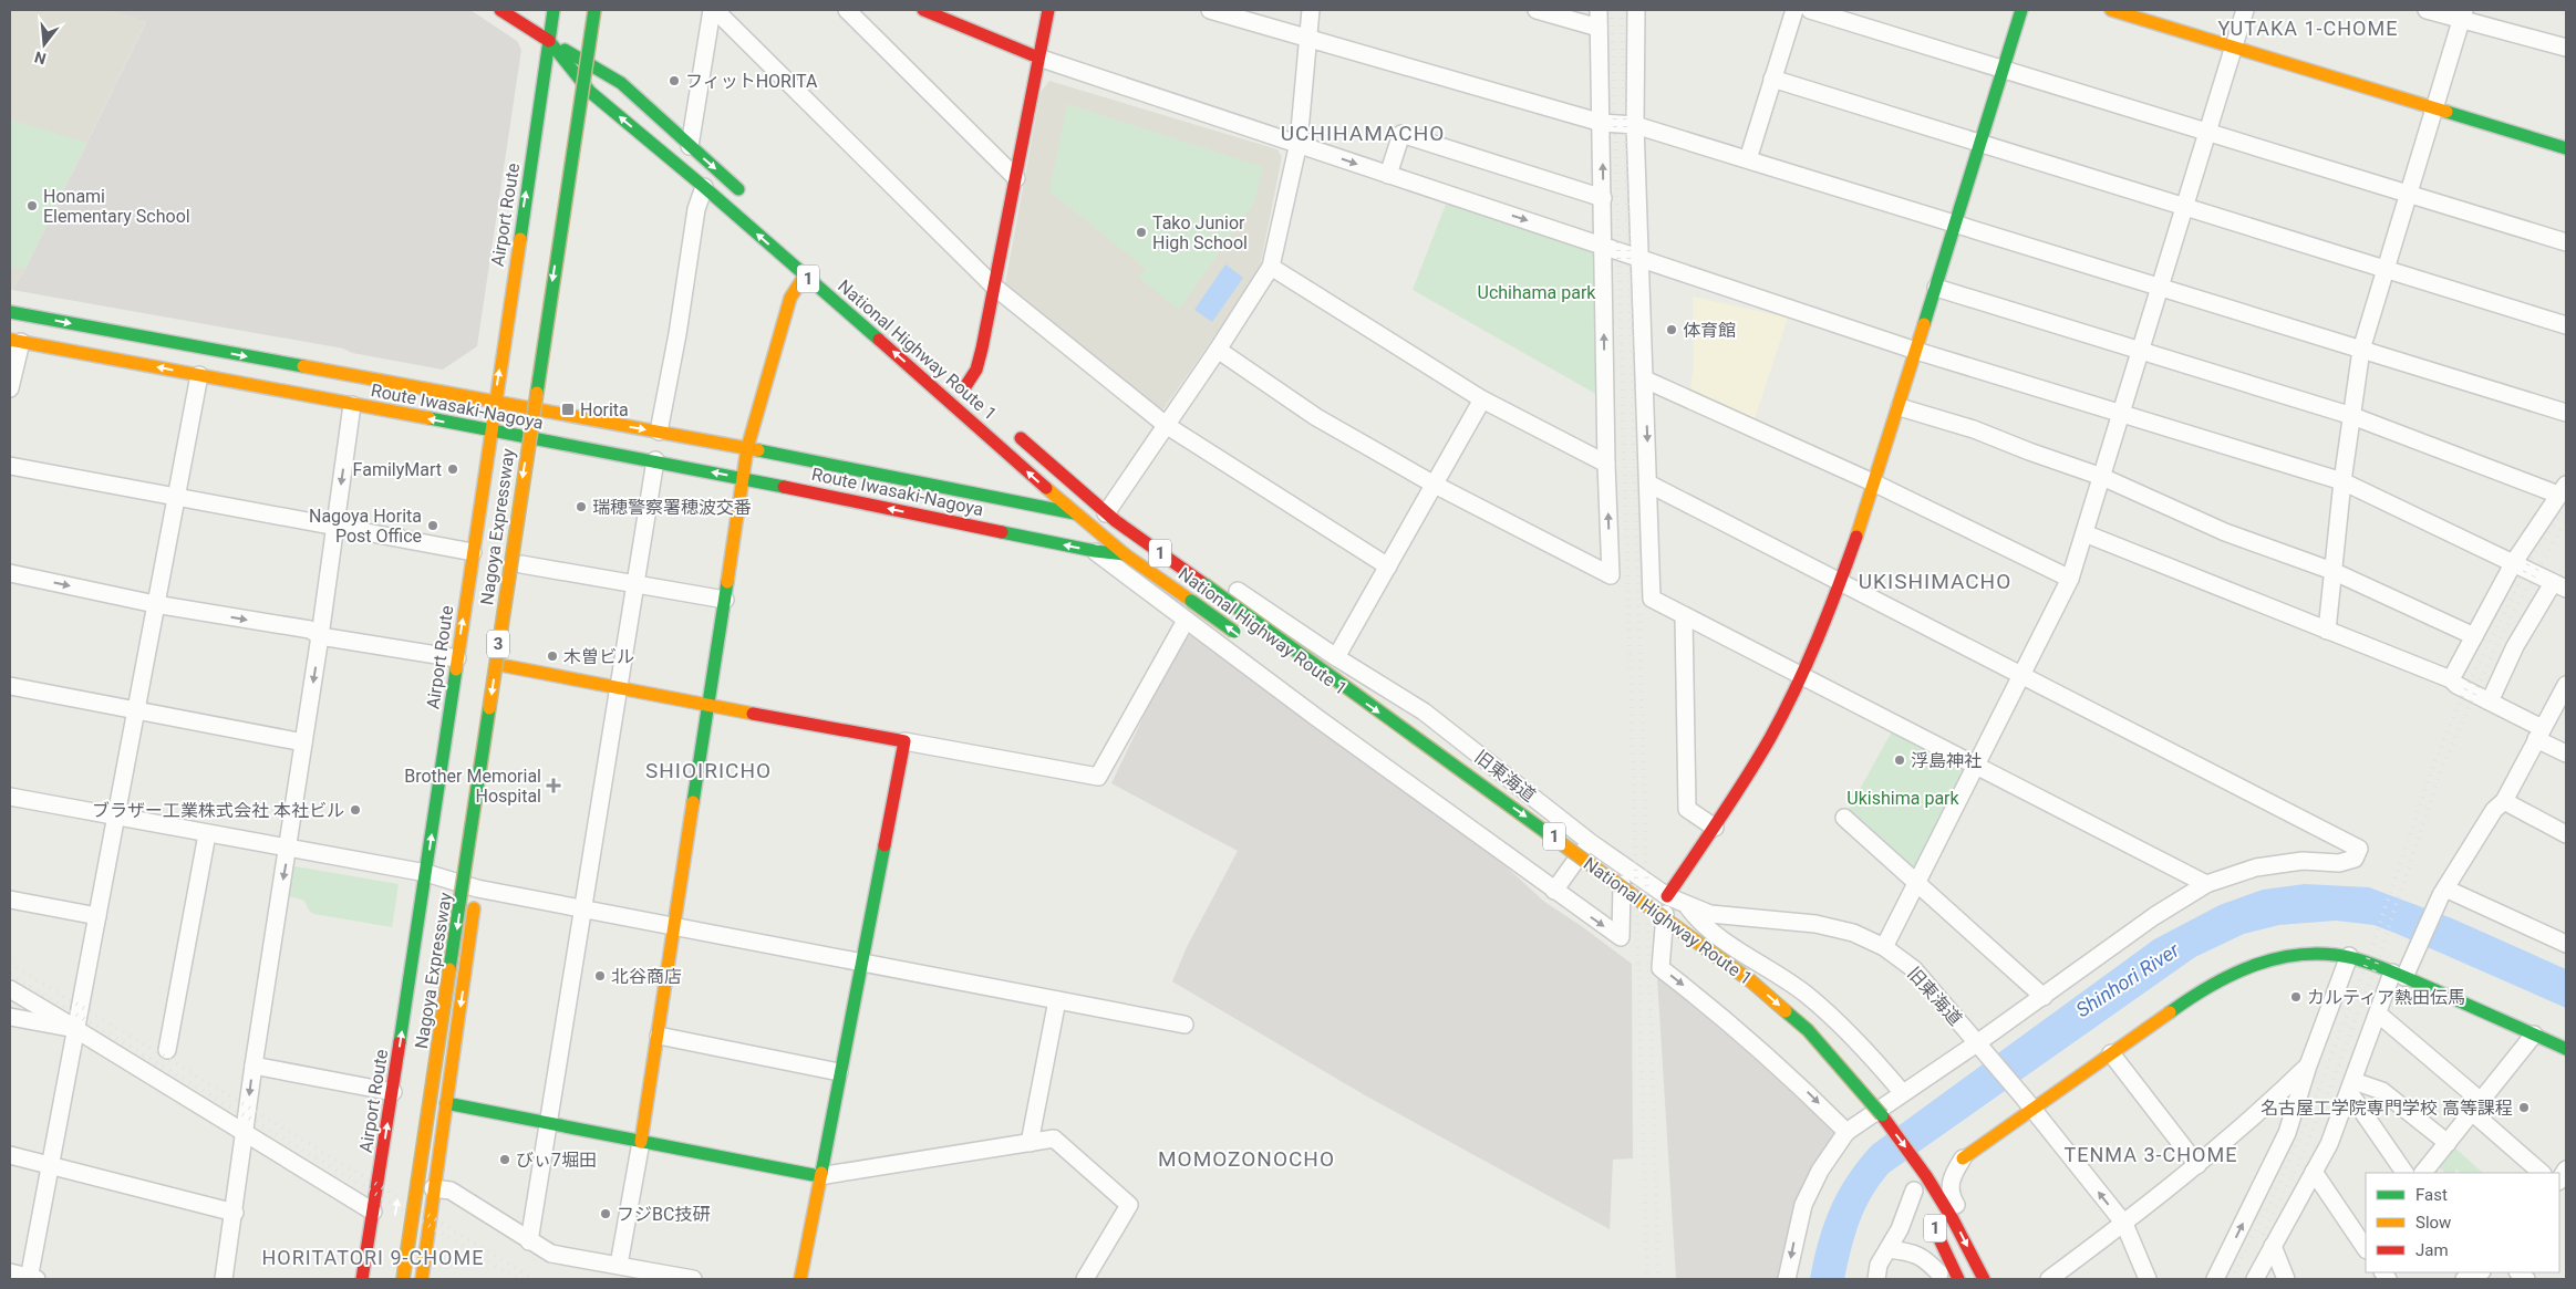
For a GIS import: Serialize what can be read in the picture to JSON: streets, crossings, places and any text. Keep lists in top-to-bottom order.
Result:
{
  "streets": {
    "main road": [
      "Airport Route",
      "1",
      "National Highway Route 1",
      "Route Iwasaki-Nagoya",
      "Nagoya Expressway",
      "3"
    ],
    "street": ["旧東海道"]
  },
  "crossings": [
    ["Airport Route", "National Highway Route 1"],
    ["Airport Route", "Route Iwasaki-Nagoya"],
    ["National Highway Route 1", "Route Iwasaki-Nagoya"],
    ["National Highway Route 1", "旧東海道"],
    ["Route Iwasaki-Nagoya", "旧東海道"]
  ],
  "districts": [
    "YUTAKA 1-CHOME",
    "UCHIHAMACHO",
    "UKISHIMACHO",
    "SHIOIRICHO",
    "TENMA 3-CHOME",
    "MOMOZONOCHO",
    "HORITATORI 9-CHOME"
  ],
  "water": ["Shinhori River"],
  "parks": ["Uchihama park", "Ukishima park"],
  "places": {
    "other": [
      "フィットHORITA",
      "Honami Elementary School",
      "Tako Junior High School",
      "体育館",
      "FamilyMart",
      "瑞穂警察署穂波交番",
      "Nagoya Horita Post Office",
      "木曽ビル",
      "浮島神社",
      "ブラザー工業株式会社 本社ビル",
      "北谷商店",
      "カルティア熱田伝馬",
      "名古屋工学院専門学校 高等課程",
      "びぃ7堀田",
      "フジBC技研"
    ],
    "transit": ["Horita"],
    "health": ["Brother Memorial Hospital"]
  },
  "legend": ["Fast", "Slow", "Jam"],
  "north": "bottom"
}
